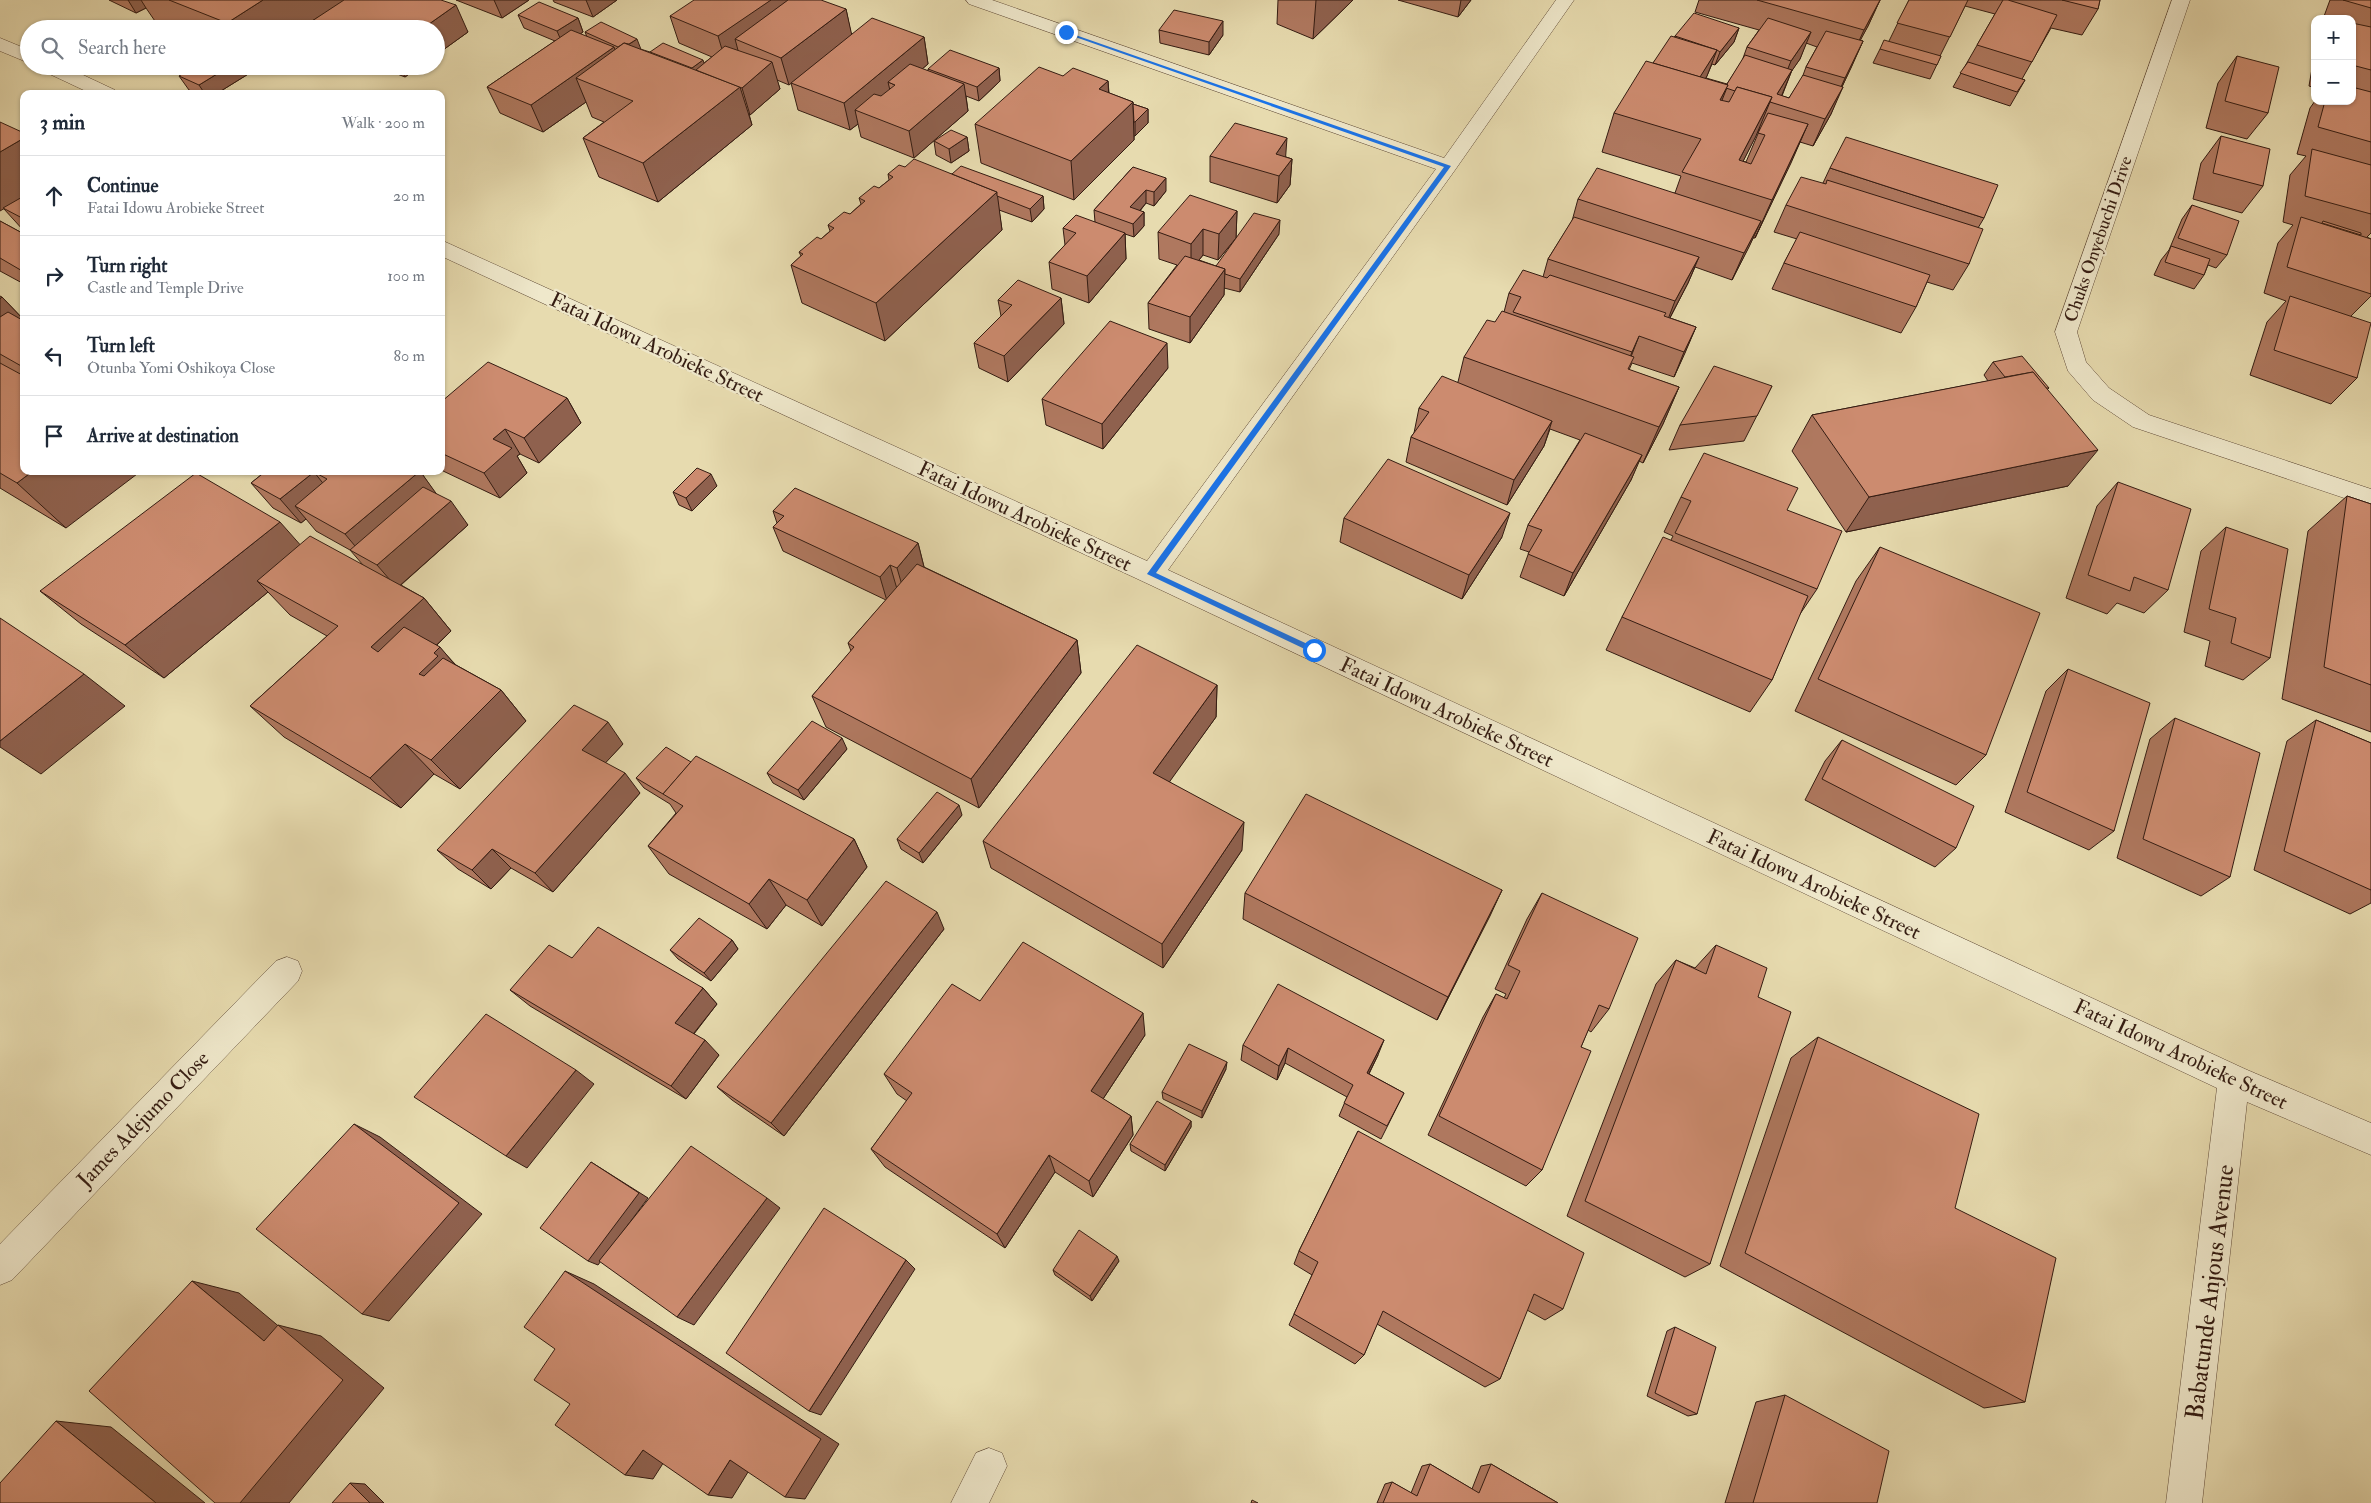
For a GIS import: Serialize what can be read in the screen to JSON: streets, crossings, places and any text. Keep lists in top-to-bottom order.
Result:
{
  "streets": {
    "street": [
      "Chuks Onyebuchi Drive",
      "Fatai Idowu Arobieke Street",
      "James Adejumo Close",
      "Babatunde Anjous Avenue"
    ]
  },
  "crossings": [
    ["Fatai Idowu Arobieke Street", "Babatunde Anjous Avenue"]
  ],
  "page": {
    "map_buttons": ["+", "−"],
    "search": "Search here",
    "heading": ["3 min", "Walk · 200 m"],
    "list": [
      ["Continue", "Fatai Idowu Arobieke Street", "20 m"],
      ["Turn right", "Castle and Temple Drive", "100 m"],
      ["Turn left", "Otunba Yomi Oshikoya Close", "80 m"],
      "Arrive at destination"
    ]
  }
}
